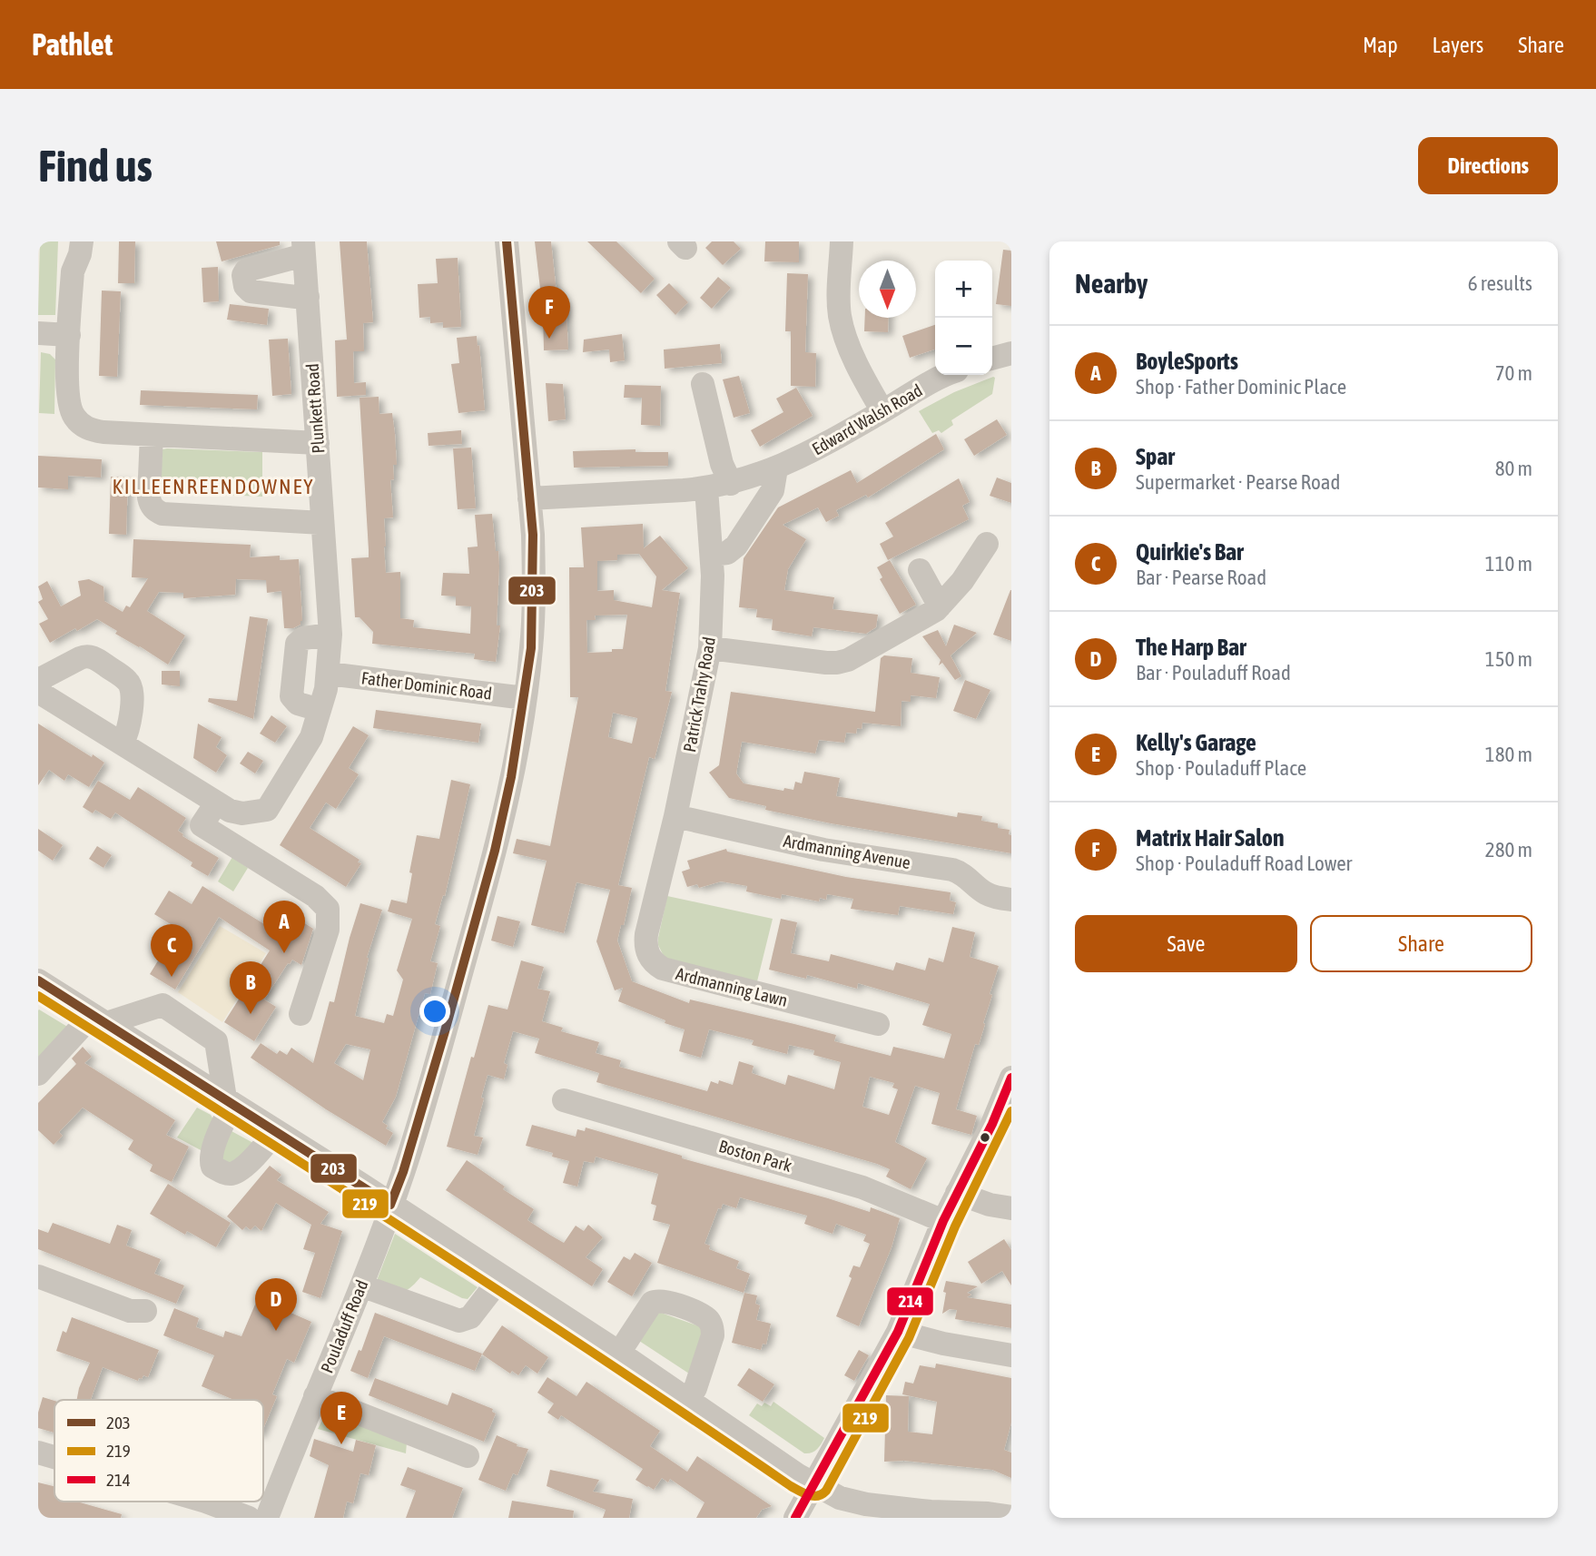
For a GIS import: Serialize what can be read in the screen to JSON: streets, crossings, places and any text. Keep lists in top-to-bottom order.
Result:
{
  "streets": {
    "street": [
      "Plunkett Road",
      "Edward Walsh Road",
      "Father Dominic Road",
      "Patrick Trahy Road",
      "Ardmanning Avenue",
      "Ardmanning Lawn",
      "Boston Park",
      "Pouladuff Road"
    ]
  },
  "crossings": [
    ["Edward Walsh Road", "Patrick Trahy Road"],
    ["Edward Walsh Road", "Pouladuff Road"],
    ["Father Dominic Road", "Pouladuff Road"],
    ["Patrick Trahy Road", "Ardmanning Avenue"],
    ["Patrick Trahy Road", "Ardmanning Lawn"]
  ],
  "districts": ["KILLEENREENDOWNEY"],
  "lines": ["transit line 203", "transit line 219", "transit line 214"],
  "legend": ["203", "219", "214"],
  "north": "bottom",
  "page": {
    "header": "Pathlet",
    "nav": ["Map", "Layers", "Share"],
    "buttons": [
      "Directions",
      ["Save", "Share"]
    ],
    "title": "Find us",
    "heading": ["Nearby", "6 results"],
    "map_buttons": ["+", "−"],
    "pins": [
      "F",
      "A",
      "C",
      "B",
      "D",
      "E"
    ],
    "list": [
      {
        "mark": "A",
        "name": "BoyleSports",
        "note": "Shop · Father Dominic Place",
        "value": "70 m"
      },
      {
        "mark": "B",
        "name": "Spar",
        "note": "Supermarket · Pearse Road",
        "value": "80 m"
      },
      {
        "mark": "C",
        "name": "Quirkie's Bar",
        "note": "Bar · Pearse Road",
        "value": "110 m"
      },
      {
        "mark": "D",
        "name": "The Harp Bar",
        "note": "Bar · Pouladuff Road",
        "value": "150 m"
      },
      {
        "mark": "E",
        "name": "Kelly's Garage",
        "note": "Shop · Pouladuff Place",
        "value": "180 m"
      },
      {
        "mark": "F",
        "name": "Matrix Hair Salon",
        "note": "Shop · Pouladuff Road Lower",
        "value": "280 m"
      }
    ]
  }
}
